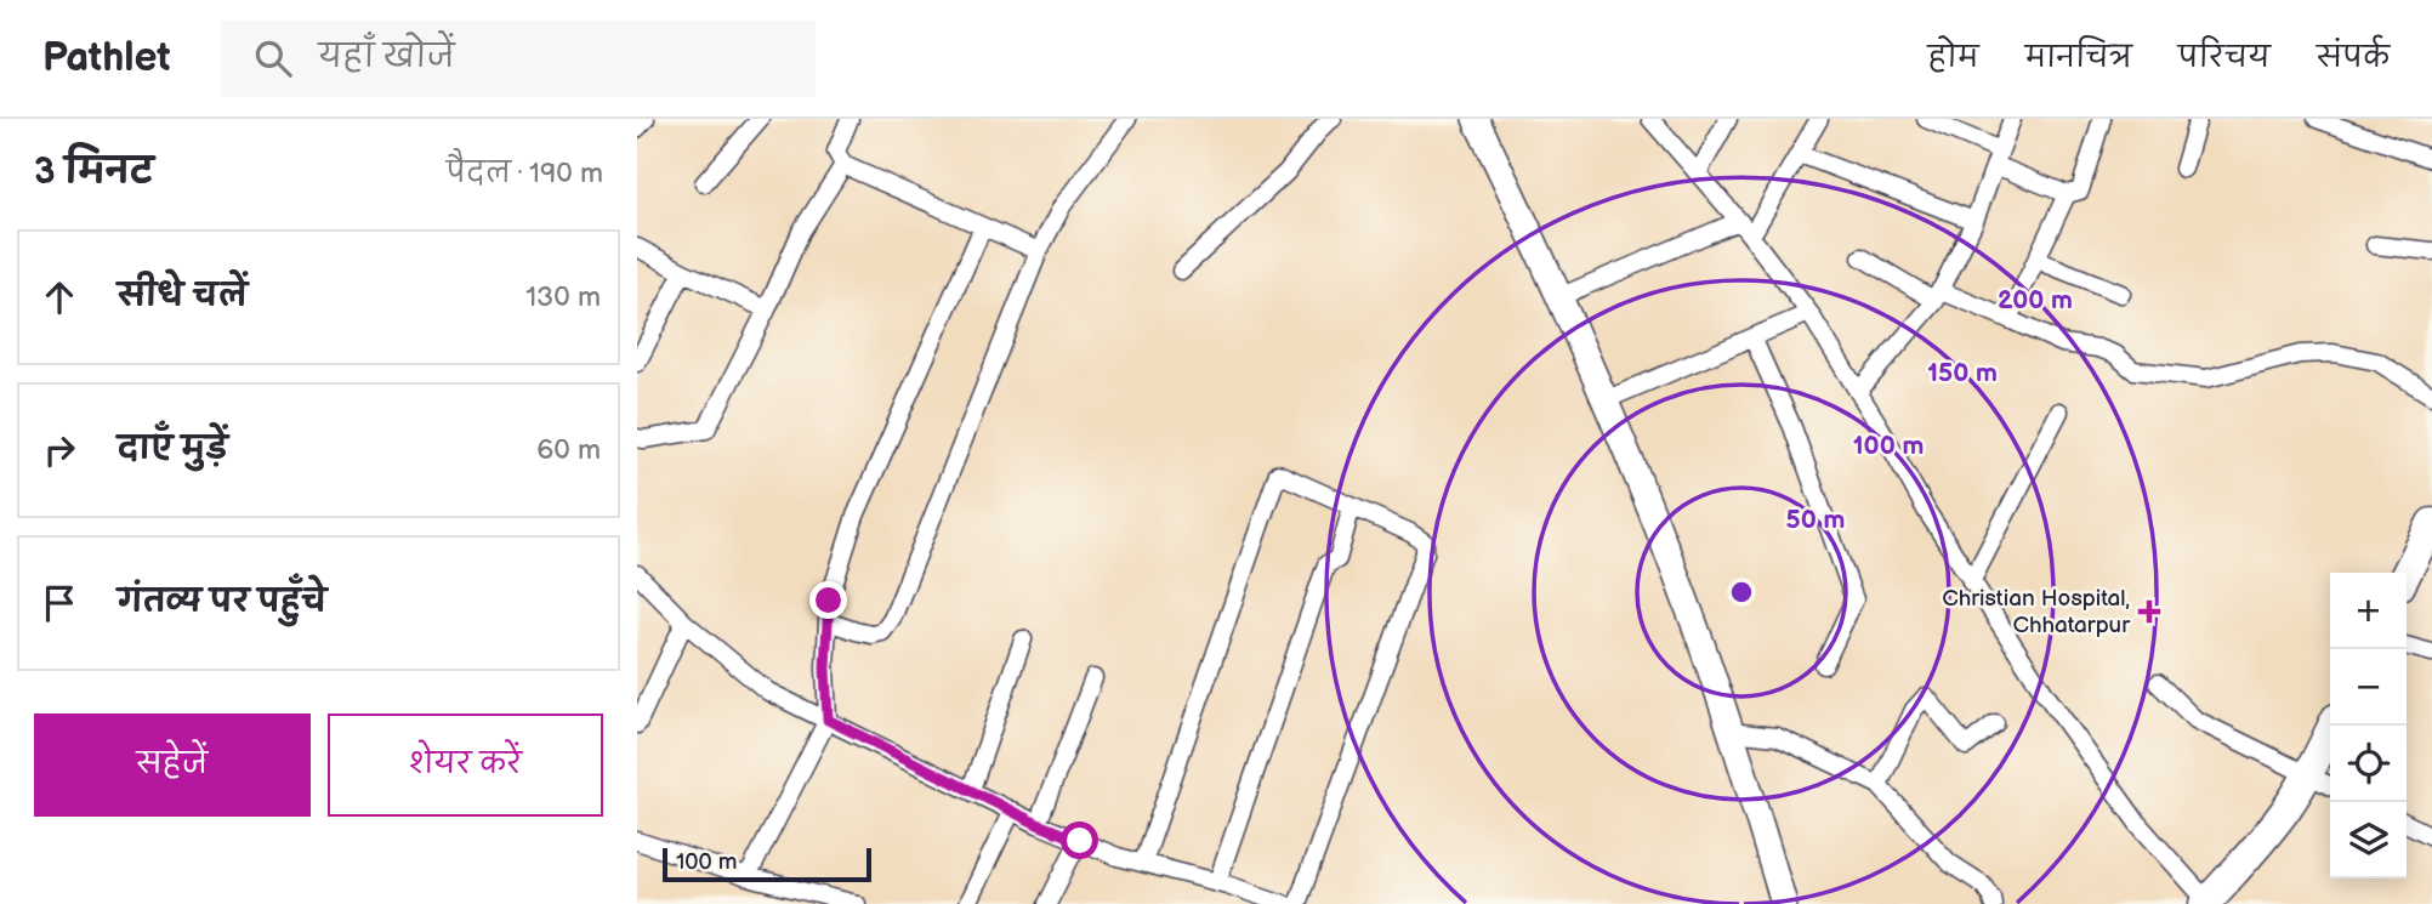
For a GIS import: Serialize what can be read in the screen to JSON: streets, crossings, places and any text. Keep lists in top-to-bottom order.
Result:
{
  "places": {
    "health": ["Christian Hospital, Chhatarpur"]
  },
  "scale_bar": "100 m",
  "page": {
    "header": "Pathlet",
    "search": "यहाँ खोजें",
    "nav": [
      "होम",
      "मानचित्र",
      "परिचय",
      "संपर्क"
    ],
    "heading": ["3 मिनट", "पैदल · 190 m"],
    "list": [
      ["सीधे चलें", "130 m"],
      ["दाएँ मुड़ें", "60 m"],
      "गंतव्य पर पहुँचे"
    ],
    "map_buttons": ["+", "−"],
    "buttons": ["सहेजें", "शेयर करें"],
    "scale": "100 m"
  },
  "rings": [
    "200 m",
    "150 m",
    "100 m",
    "50 m"
  ]
}
